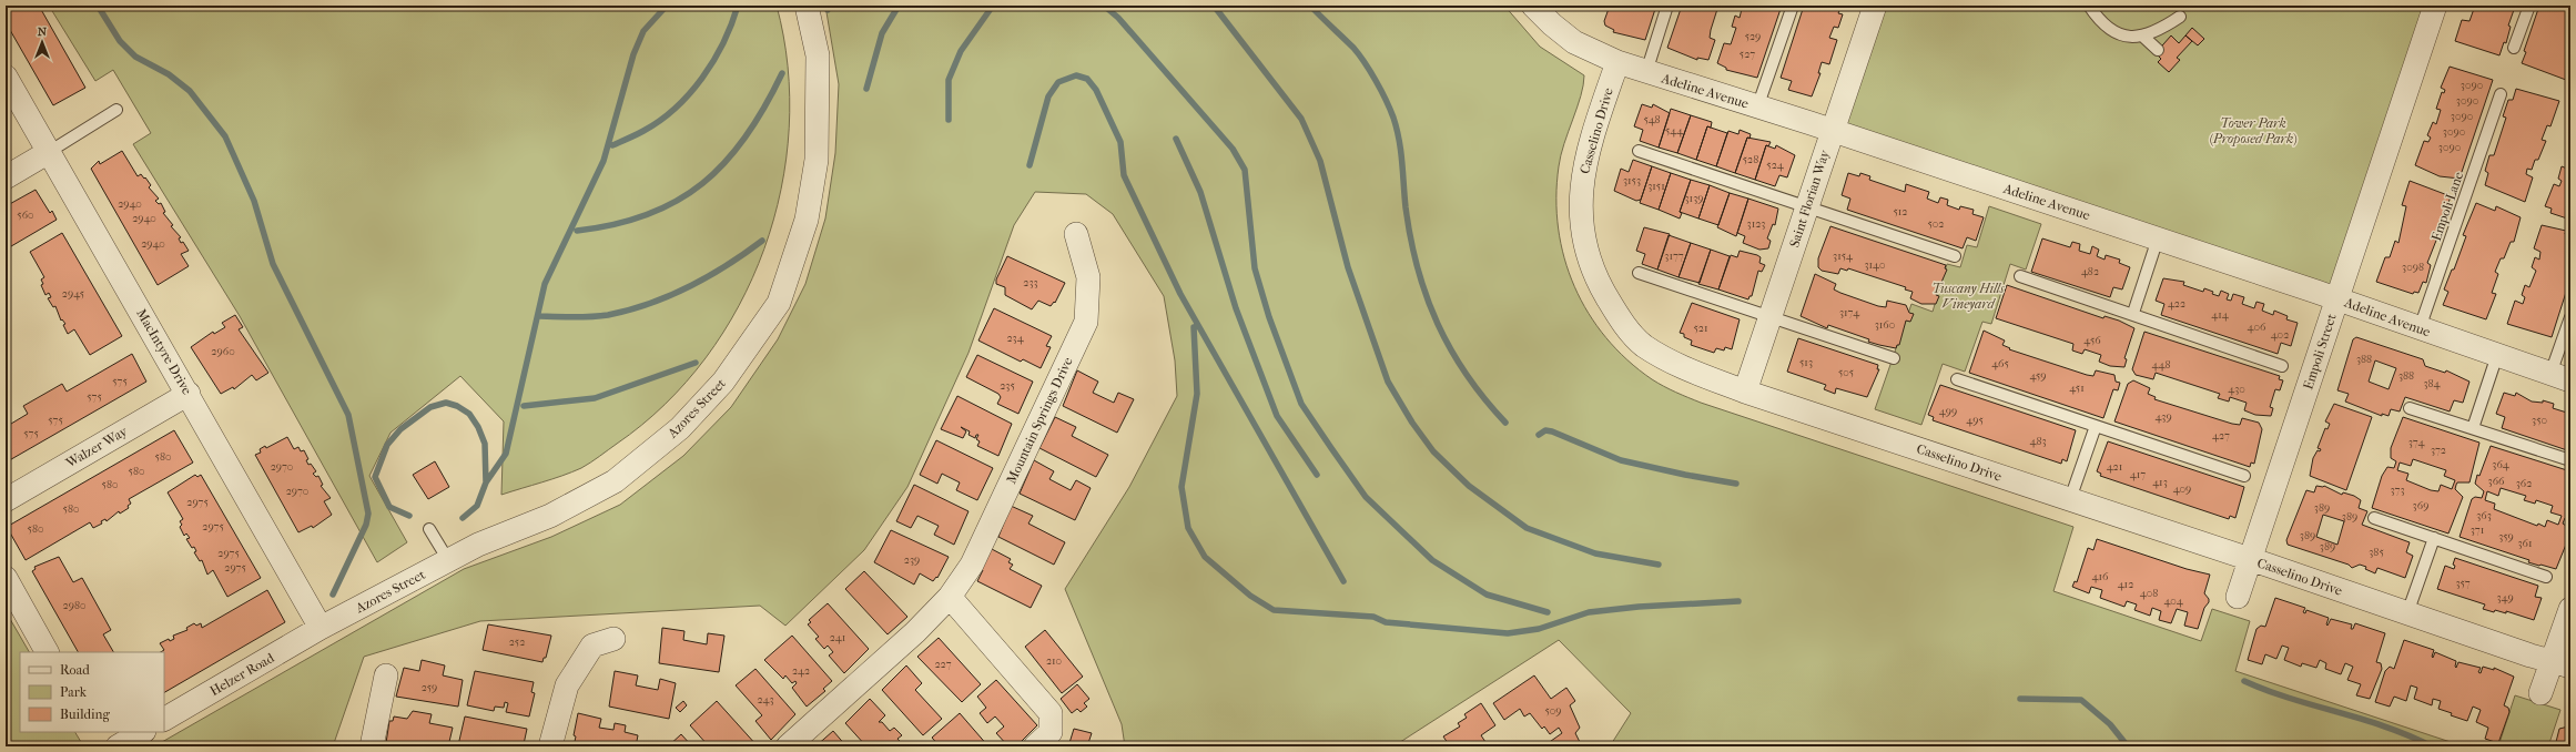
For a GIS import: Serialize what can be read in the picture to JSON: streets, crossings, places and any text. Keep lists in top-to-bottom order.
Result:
{
  "streets": {
    "street": [
      "Adeline Avenue",
      "Casselino Drive",
      "Saint Florian Way",
      "MacIntyre Drive",
      "Empoli Street",
      "Azores Street",
      "Mountain Springs Drive",
      "Walzer Way",
      "Helzer Road"
    ],
    "lane": ["Empoli Lane"]
  },
  "crossings": [
    ["Adeline Avenue", "Casselino Drive"],
    ["Adeline Avenue", "Saint Florian Way"],
    ["Adeline Avenue", "Empoli Lane"],
    ["Adeline Avenue", "Empoli Street"],
    ["Casselino Drive", "Saint Florian Way"],
    ["Casselino Drive", "Empoli Street"],
    ["MacIntyre Drive", "Azores Street"],
    ["MacIntyre Drive", "Walzer Way"],
    ["MacIntyre Drive", "Helzer Road"],
    ["Azores Street", "Helzer Road"]
  ],
  "parks": ["Tower Park (Proposed Park)", "Tuscany Hills Vineyard"],
  "house_numbers": [
    "529",
    "527",
    "3090",
    "3090",
    "3090",
    "548",
    "544",
    "3090",
    "3090",
    "528",
    "524",
    "3153",
    "3151",
    "3139",
    "2940",
    "512",
    "560",
    "2940",
    "3123",
    "502",
    "2940",
    "3177",
    "3154",
    "3140",
    "3098",
    "482",
    "233",
    "2945",
    "422",
    "3174",
    "414",
    "3160",
    "406",
    "521",
    "402",
    "234",
    "456",
    "2960",
    "388",
    "513",
    "465",
    "448",
    "505",
    "459",
    "388",
    "575",
    "384",
    "235",
    "451",
    "430",
    "575",
    "499",
    "439",
    "575",
    "495",
    "350",
    "575",
    "427",
    "483",
    "374",
    "372",
    "580",
    "364",
    "2970",
    "421",
    "580",
    "417",
    "366",
    "413",
    "362",
    "580",
    "409",
    "373",
    "2970",
    "2975",
    "369",
    "389",
    "580",
    "363",
    "389",
    "2975",
    "580",
    "371",
    "389",
    "359",
    "361",
    "389",
    "385",
    "2975",
    "239",
    "2975",
    "416",
    "357",
    "412",
    "408",
    "349",
    "404",
    "2980",
    "241",
    "252",
    "210",
    "227",
    "242",
    "259",
    "243",
    "509"
  ],
  "legend": ["Road", "Park", "Building"],
  "north": "top"
}
